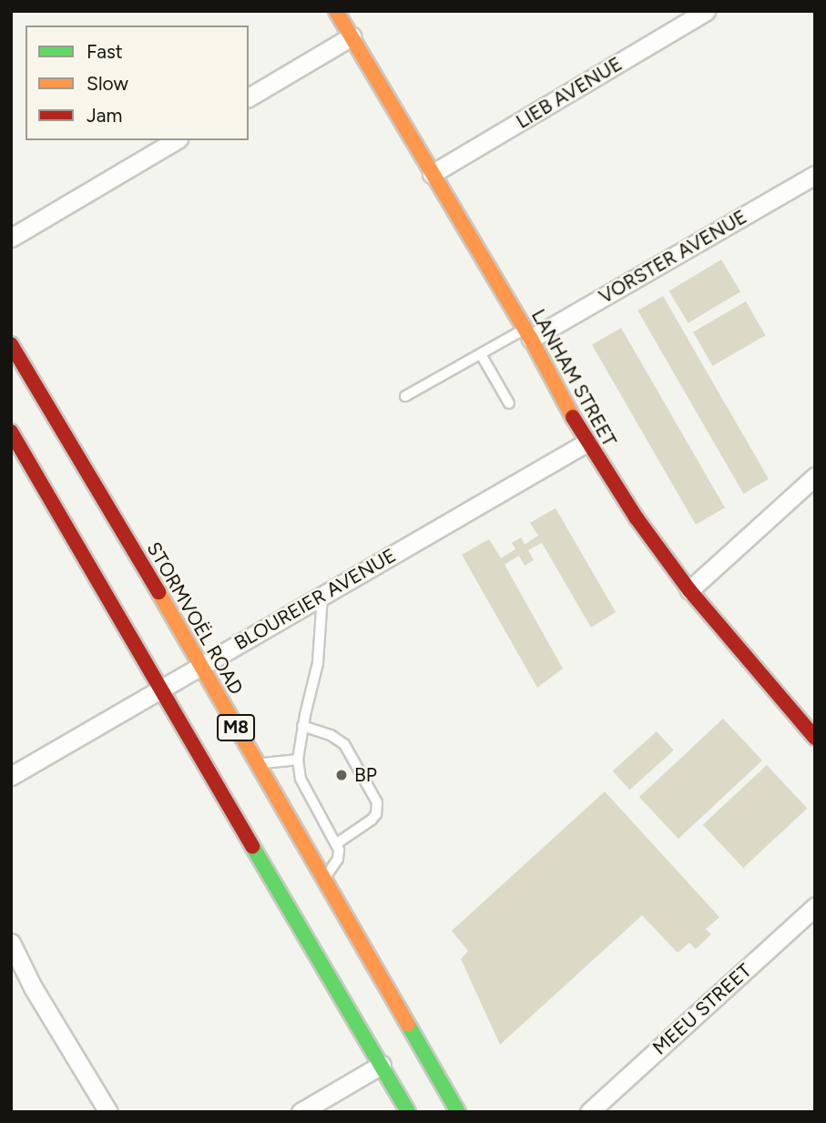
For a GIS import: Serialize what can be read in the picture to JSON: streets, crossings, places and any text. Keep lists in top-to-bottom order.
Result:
{
  "streets": {
    "main road": ["LANHAM STREET", "STORMVOËL ROAD", "M8"],
    "street": [
      "LIEB AVENUE",
      "VORSTER AVENUE",
      "BLOUREIER AVENUE",
      "MEEU STREET"
    ]
  },
  "crossings": [
    ["LIEB AVENUE", "LANHAM STREET"],
    ["VORSTER AVENUE", "LANHAM STREET"],
    ["LANHAM STREET", "BLOUREIER AVENUE"],
    ["BLOUREIER AVENUE", "STORMVOËL ROAD"],
    ["BLOUREIER AVENUE", "M8"]
  ],
  "places": ["BP"],
  "legend": ["Fast", "Slow", "Jam"]
}
